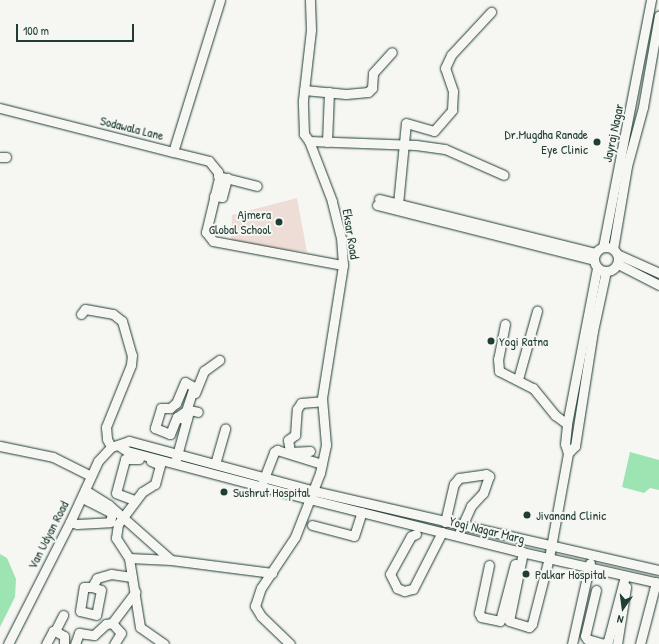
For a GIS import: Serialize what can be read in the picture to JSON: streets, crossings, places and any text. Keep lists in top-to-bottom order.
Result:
{
  "streets": {
    "street": [
      "Sodawala Lane",
      "Jayraj Nagar",
      "Eksar Road",
      "Yogi Nagar Marg",
      "Van Udyan Road"
    ]
  },
  "crossings": [
    ["Eksar Road", "Yogi Nagar Marg"]
  ],
  "places": [
    "Dr.Mugdha Ranade Eye Clinic",
    "Ajmera Global School",
    "Yogi Ratna",
    "Sushrut Hospital",
    "Jivanand Clinic",
    "Palkar Hospital"
  ],
  "scale_bar": "100 m",
  "north": "bottom"
}
